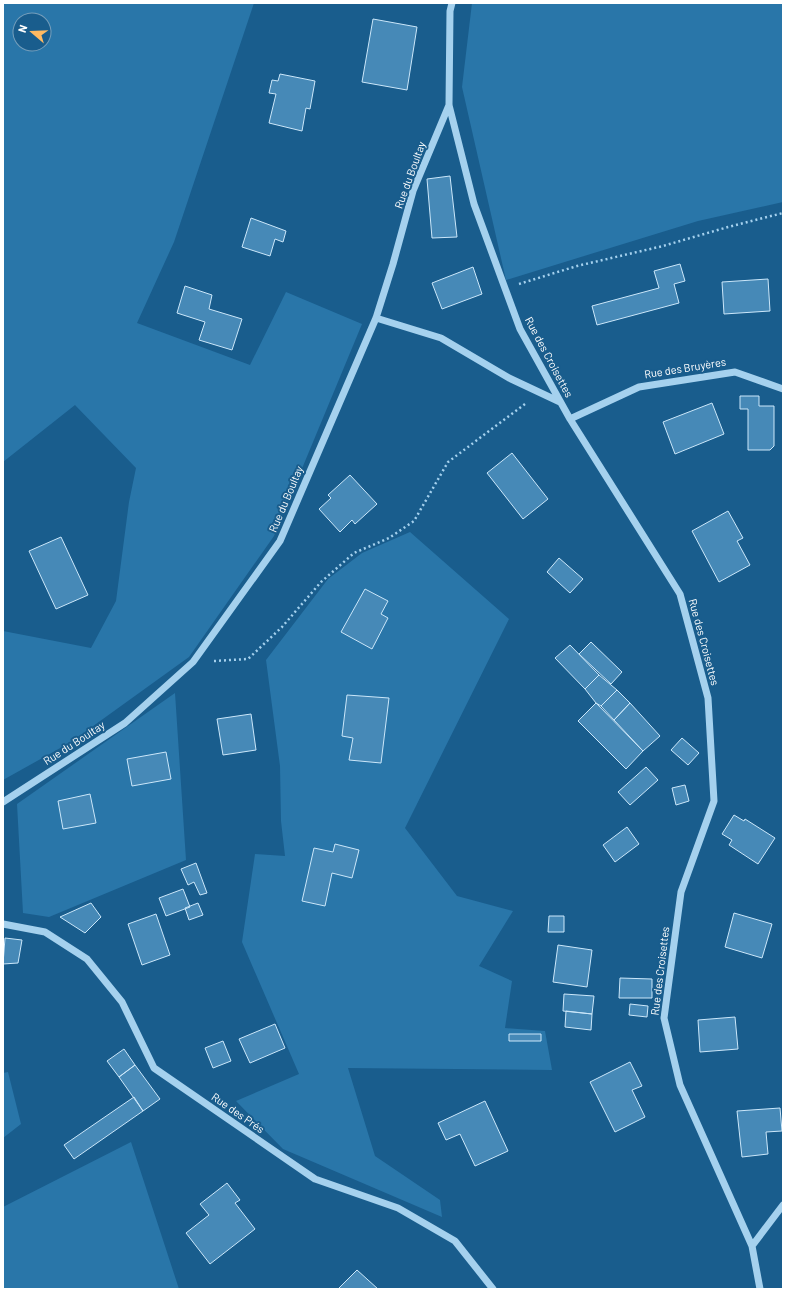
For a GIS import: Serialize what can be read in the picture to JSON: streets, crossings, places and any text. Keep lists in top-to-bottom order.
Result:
{
  "streets": {
    "street": [
      "Rue du Boultay",
      "Rue des Croisettes",
      "Rue des Bruyères",
      "Rue des Prés"
    ]
  },
  "crossings": [
    ["Rue du Boultay", "Rue des Croisettes"],
    ["Rue des Croisettes", "Rue des Bruyères"]
  ],
  "north": "left"
}
